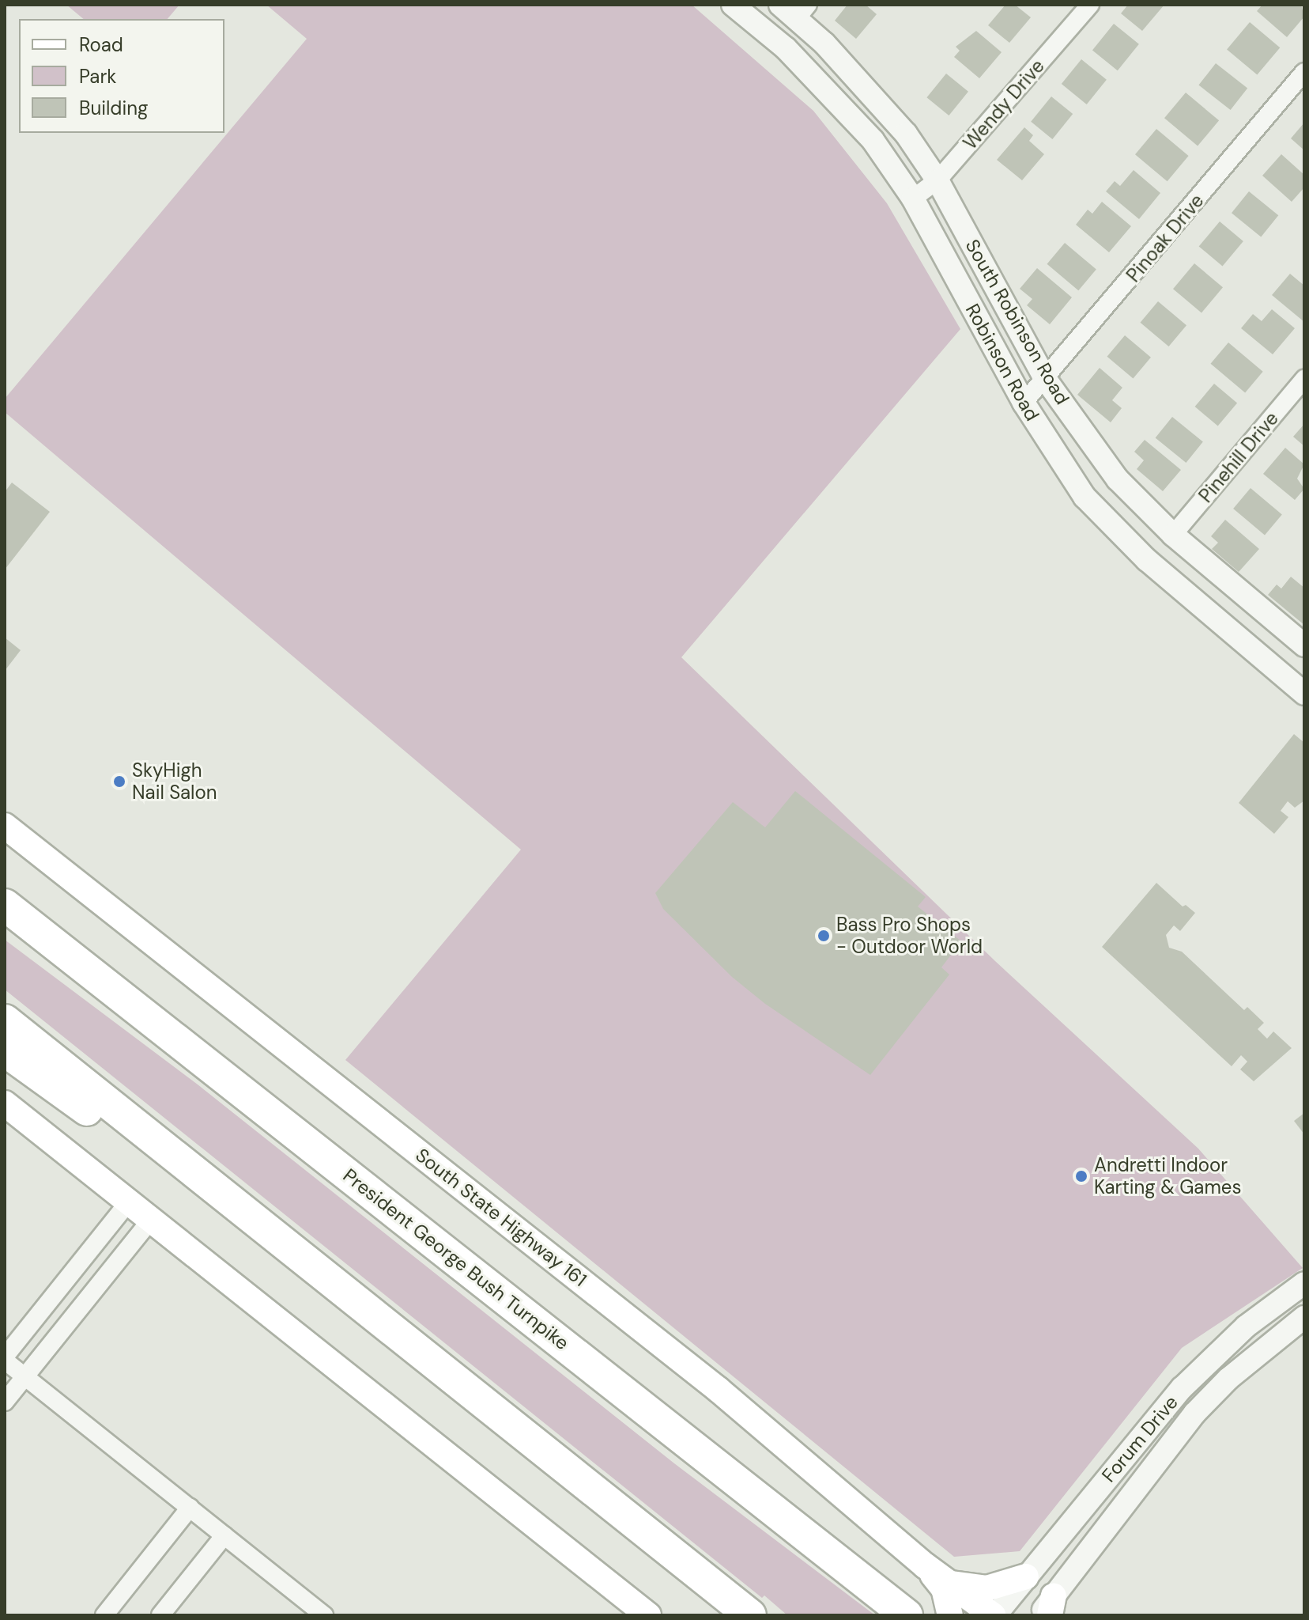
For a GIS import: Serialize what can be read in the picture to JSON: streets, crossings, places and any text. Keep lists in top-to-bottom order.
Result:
{
  "streets": {
    "highway": ["President George Bush Turnpike"],
    "main road": ["South State Highway 161"],
    "street": [
      "Wendy Drive",
      "Pinoak Drive",
      "South Robinson Road",
      "Robinson Road",
      "Pinehill Drive",
      "Forum Drive"
    ]
  },
  "crossings": [
    ["Wendy Drive", "South Robinson Road"],
    ["Wendy Drive", "Robinson Road"],
    ["Pinoak Drive", "South Robinson Road"],
    ["Pinoak Drive", "Robinson Road"],
    ["South Robinson Road", "Pinehill Drive"],
    ["South State Highway 161", "Forum Drive"]
  ],
  "places": ["SkyHigh Nail Salon", "Bass Pro Shops - Outdoor World", "Andretti Indoor Karting & Games"],
  "legend": ["Road", "Park", "Building"]
}
